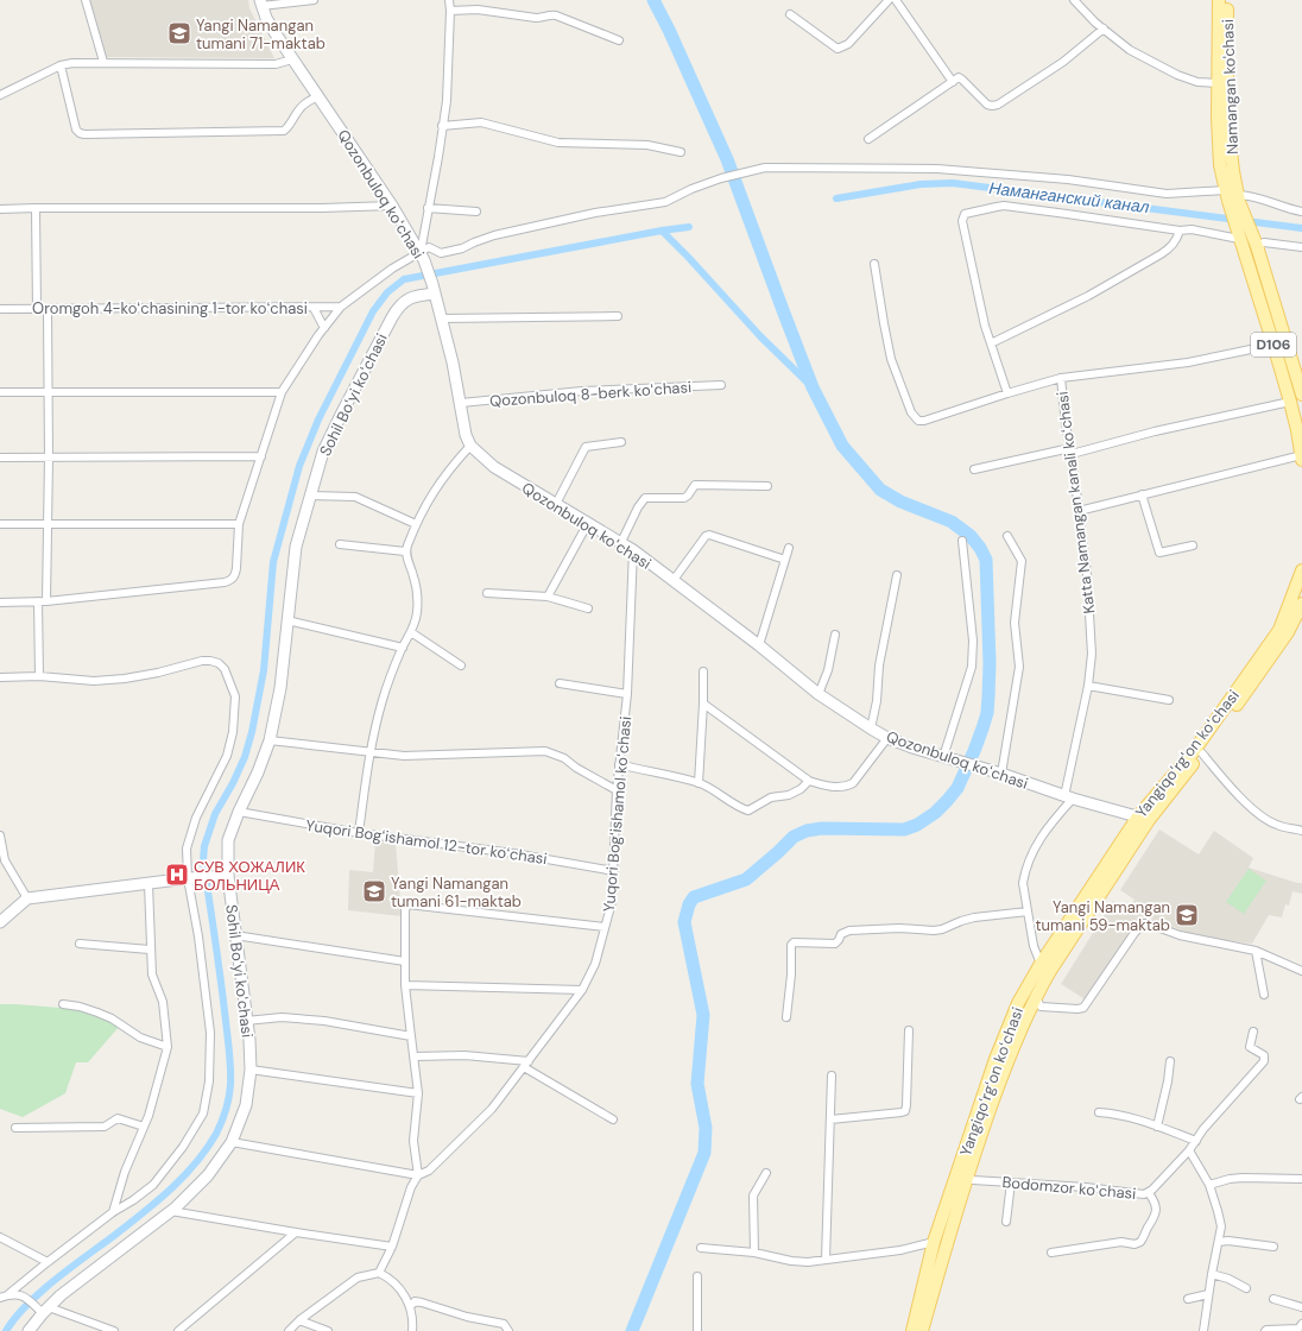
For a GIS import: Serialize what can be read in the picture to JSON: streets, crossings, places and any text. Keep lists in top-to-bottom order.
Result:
{
  "streets": {
    "main road": [
      "Namangan ko'chasi",
      "Qozonbuloq koʻchasi",
      "D106",
      "Sohil Boʻyi koʻchasi",
      "Yangiqoʻrgʻon koʻchasi"
    ],
    "street": [
      "Oromgoh 4-koʻchasining 1-tor koʻchasi",
      "Qozonbuloq 8-berk koʻchasi",
      "Katta Namangan kanali koʻchasi",
      "Yuqori Bogʻishamol koʻchasi",
      "Yuqori Bogʻishamol 12-tor koʻchasi",
      "Bodomzor koʻchasi"
    ]
  },
  "crossings": [
    ["Namangan ko'chasi", "D106"],
    ["Qozonbuloq koʻchasi", "Qozonbuloq 8-berk koʻchasi"],
    ["Qozonbuloq koʻchasi", "Sohil Boʻyi koʻchasi"],
    ["Qozonbuloq koʻchasi", "Katta Namangan kanali koʻchasi"],
    ["Qozonbuloq koʻchasi", "Yangiqoʻrgʻon koʻchasi"],
    ["Qozonbuloq koʻchasi", "Yuqori Bogʻishamol koʻchasi"],
    ["Sohil Boʻyi koʻchasi", "Yuqori Bogʻishamol 12-tor koʻchasi"],
    ["Yangiqoʻrgʻon koʻchasi", "Bodomzor koʻchasi"],
    ["Yuqori Bogʻishamol koʻchasi", "Yuqori Bogʻishamol 12-tor koʻchasi"]
  ],
  "water": ["Наманганский канал"],
  "places": {
    "school or university": ["Yangi Namangan tumani 71-maktab", "Yangi Namangan tumani 61-maktab", "Yangi Namangan tumani 59-maktab"],
    "hospital": ["СУВ ХОЖАЛИК БОЛЬНИЦА"]
  }
}
